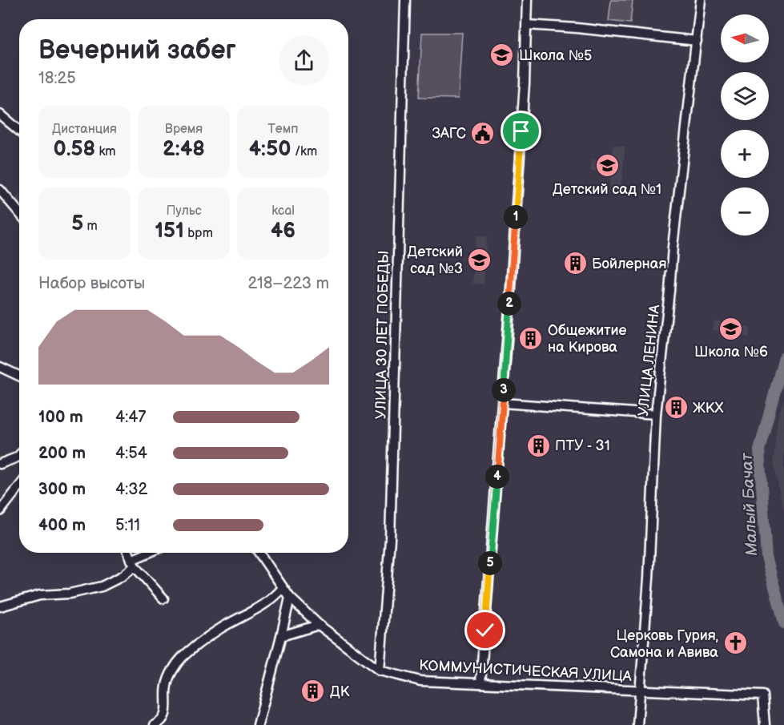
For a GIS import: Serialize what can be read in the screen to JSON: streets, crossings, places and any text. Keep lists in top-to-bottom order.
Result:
{
  "streets": {
    "street": ["УЛИЦА 30 ЛЕТ ПОБЕДЫ", "УЛИЦА ЛЕНИНА", "КОММУНИСТИЧЕСКАЯ УЛИЦА"]
  },
  "crossings": [
    ["УЛИЦА 30 ЛЕТ ПОБЕДЫ", "КОММУНИСТИЧЕСКАЯ УЛИЦА"],
    ["УЛИЦА ЛЕНИНА", "КОММУНИСТИЧЕСКАЯ УЛИЦА"]
  ],
  "water": ["Малый Бачат"],
  "places": {
    "school or university": [
      "Школа №5",
      "Детский сад №1",
      "Детский сад №3",
      "Школа №6"
    ],
    "public building": ["ЗАГС"],
    "building": [
      "Бойлерная",
      "Общежитие на Кирова",
      "ЖКХ",
      "ПТУ - 31",
      "ДК"
    ],
    "church": ["Церковь Гурия, Самона и Авива"]
  },
  "north": "left",
  "page": {
    "map_buttons": ["+", "−"],
    "heading": ["Вечерний забег", "18:25"],
    "stats": [
      ["Дистанция", "0.58 km"],
      ["Время", "2:48"],
      ["Темп", "4:50 /km"],
      ["5 m"],
      ["Пульс", "151 bpm"],
      ["kcal", "46"]
    ],
    "pins": [
      "1",
      "2",
      "3",
      "4",
      "5"
    ],
    "chart": ["Набор высоты", "218–223 m"],
    "list": [
      {
        "name": "100 m",
        "note": "4:47"
      },
      {
        "name": "200 m",
        "note": "4:54"
      },
      {
        "name": "300 m",
        "note": "4:32"
      },
      {
        "name": "400 m",
        "note": "5:11"
      }
    ]
  }
}
